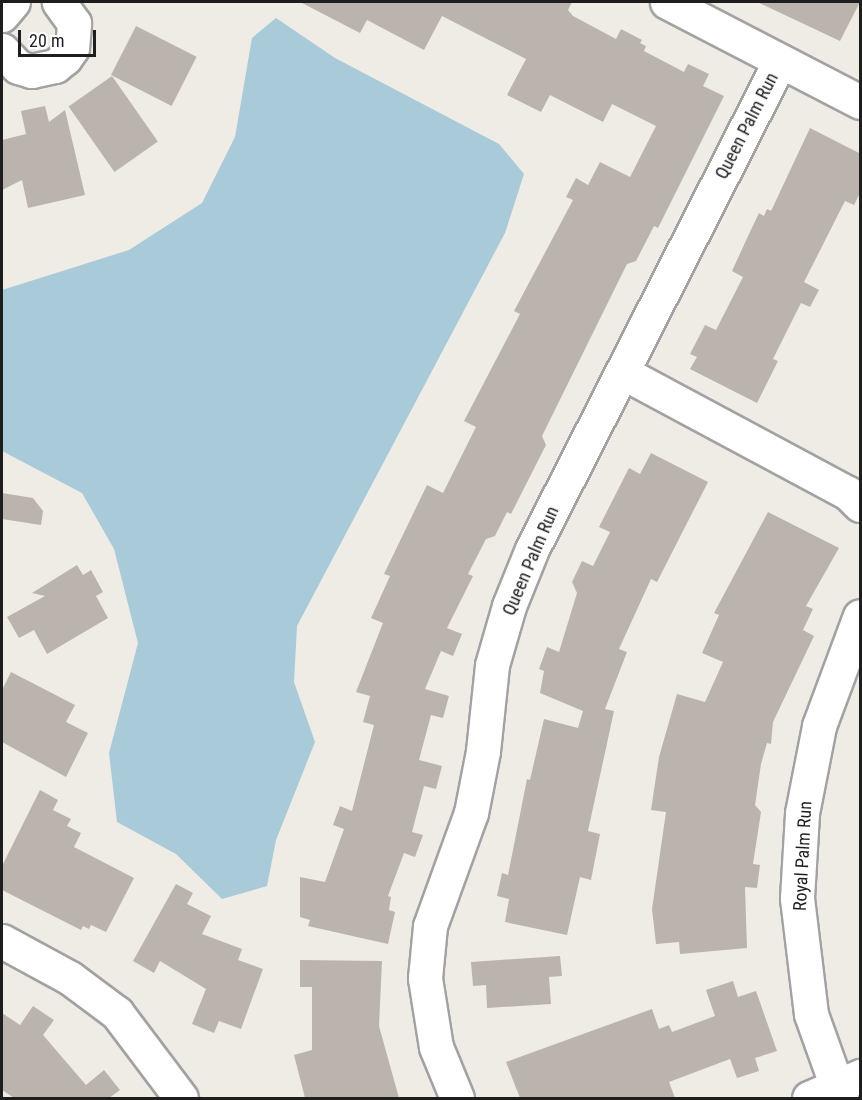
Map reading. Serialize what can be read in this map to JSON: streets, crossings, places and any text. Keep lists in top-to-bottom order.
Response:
{
  "streets": {
    "street": ["Queen Palm Run", "Royal Palm Run"]
  },
  "scale_bar": "20 m"
}
